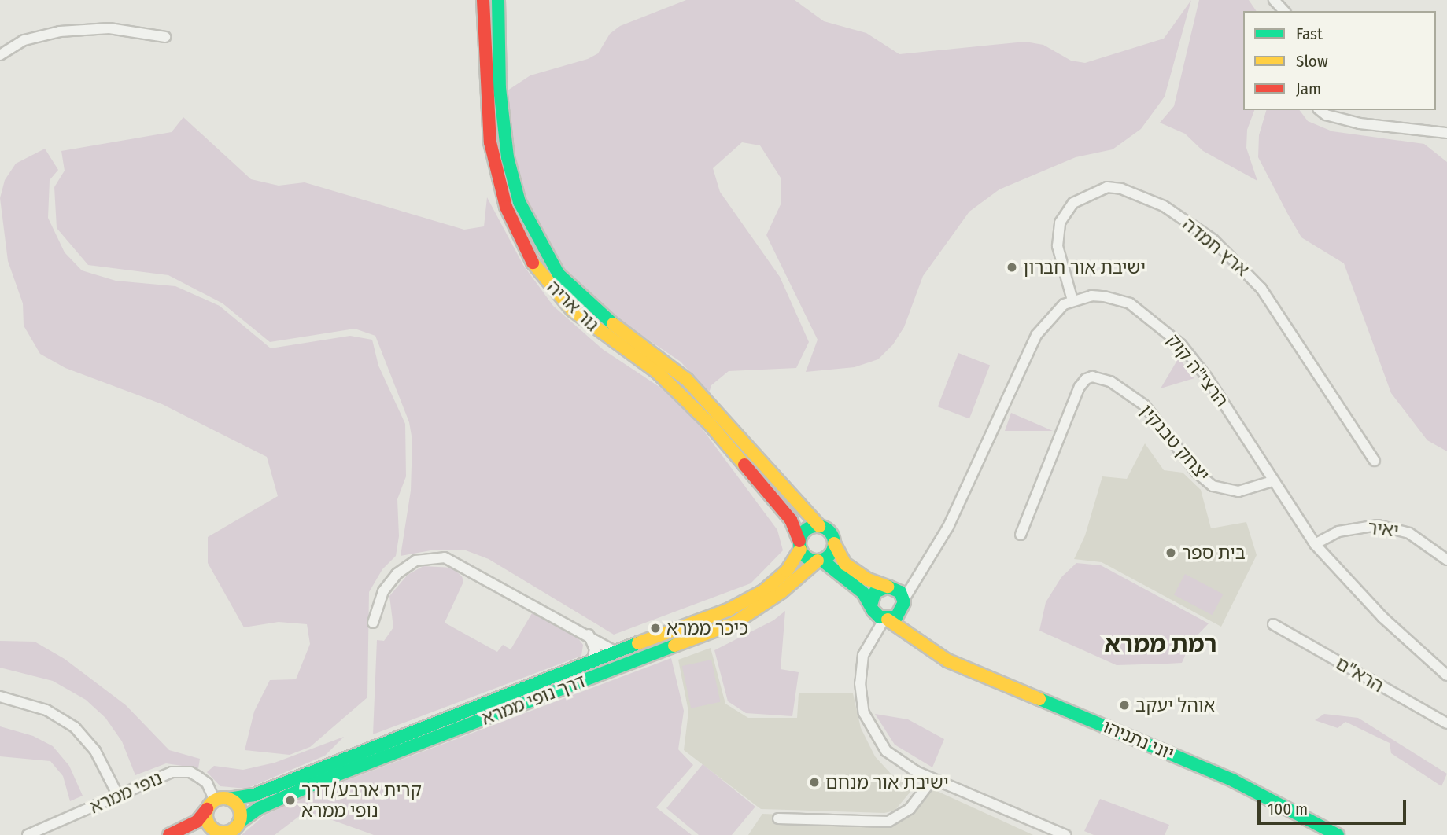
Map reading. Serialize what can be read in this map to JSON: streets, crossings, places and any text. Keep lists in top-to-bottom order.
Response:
{
  "streets": {
    "main road": ["גור אריה", "דרך נופי ממרא", "יוני נתניהו"],
    "street": [
      "ארץ חמדה",
      "הרצי\"ה קוק",
      "יצחק טבנקין",
      "יאיר",
      "הרא\"ם",
      "נופי ממרא"
    ]
  },
  "crossings": [
    ["ארץ חמדה", "הרצי\"ה קוק"],
    ["גור אריה", "דרך נופי ממרא"],
    ["הרצי\"ה קוק", "יצחק טבנקין"],
    ["הרצי\"ה קוק", "יאיר"],
    ["דרך נופי ממרא", "נופי ממרא"]
  ],
  "districts": ["רמת ממרא"],
  "places": [
    "ישיבת אור חברון",
    "בית ספר",
    "כיכר ממרא",
    "אוהל יעקב",
    "ישיבת אור מנחם",
    "קרית ארבע/דרך נופי ממרא"
  ],
  "legend": ["Fast", "Slow", "Jam"],
  "scale_bar": "100 m"
}
